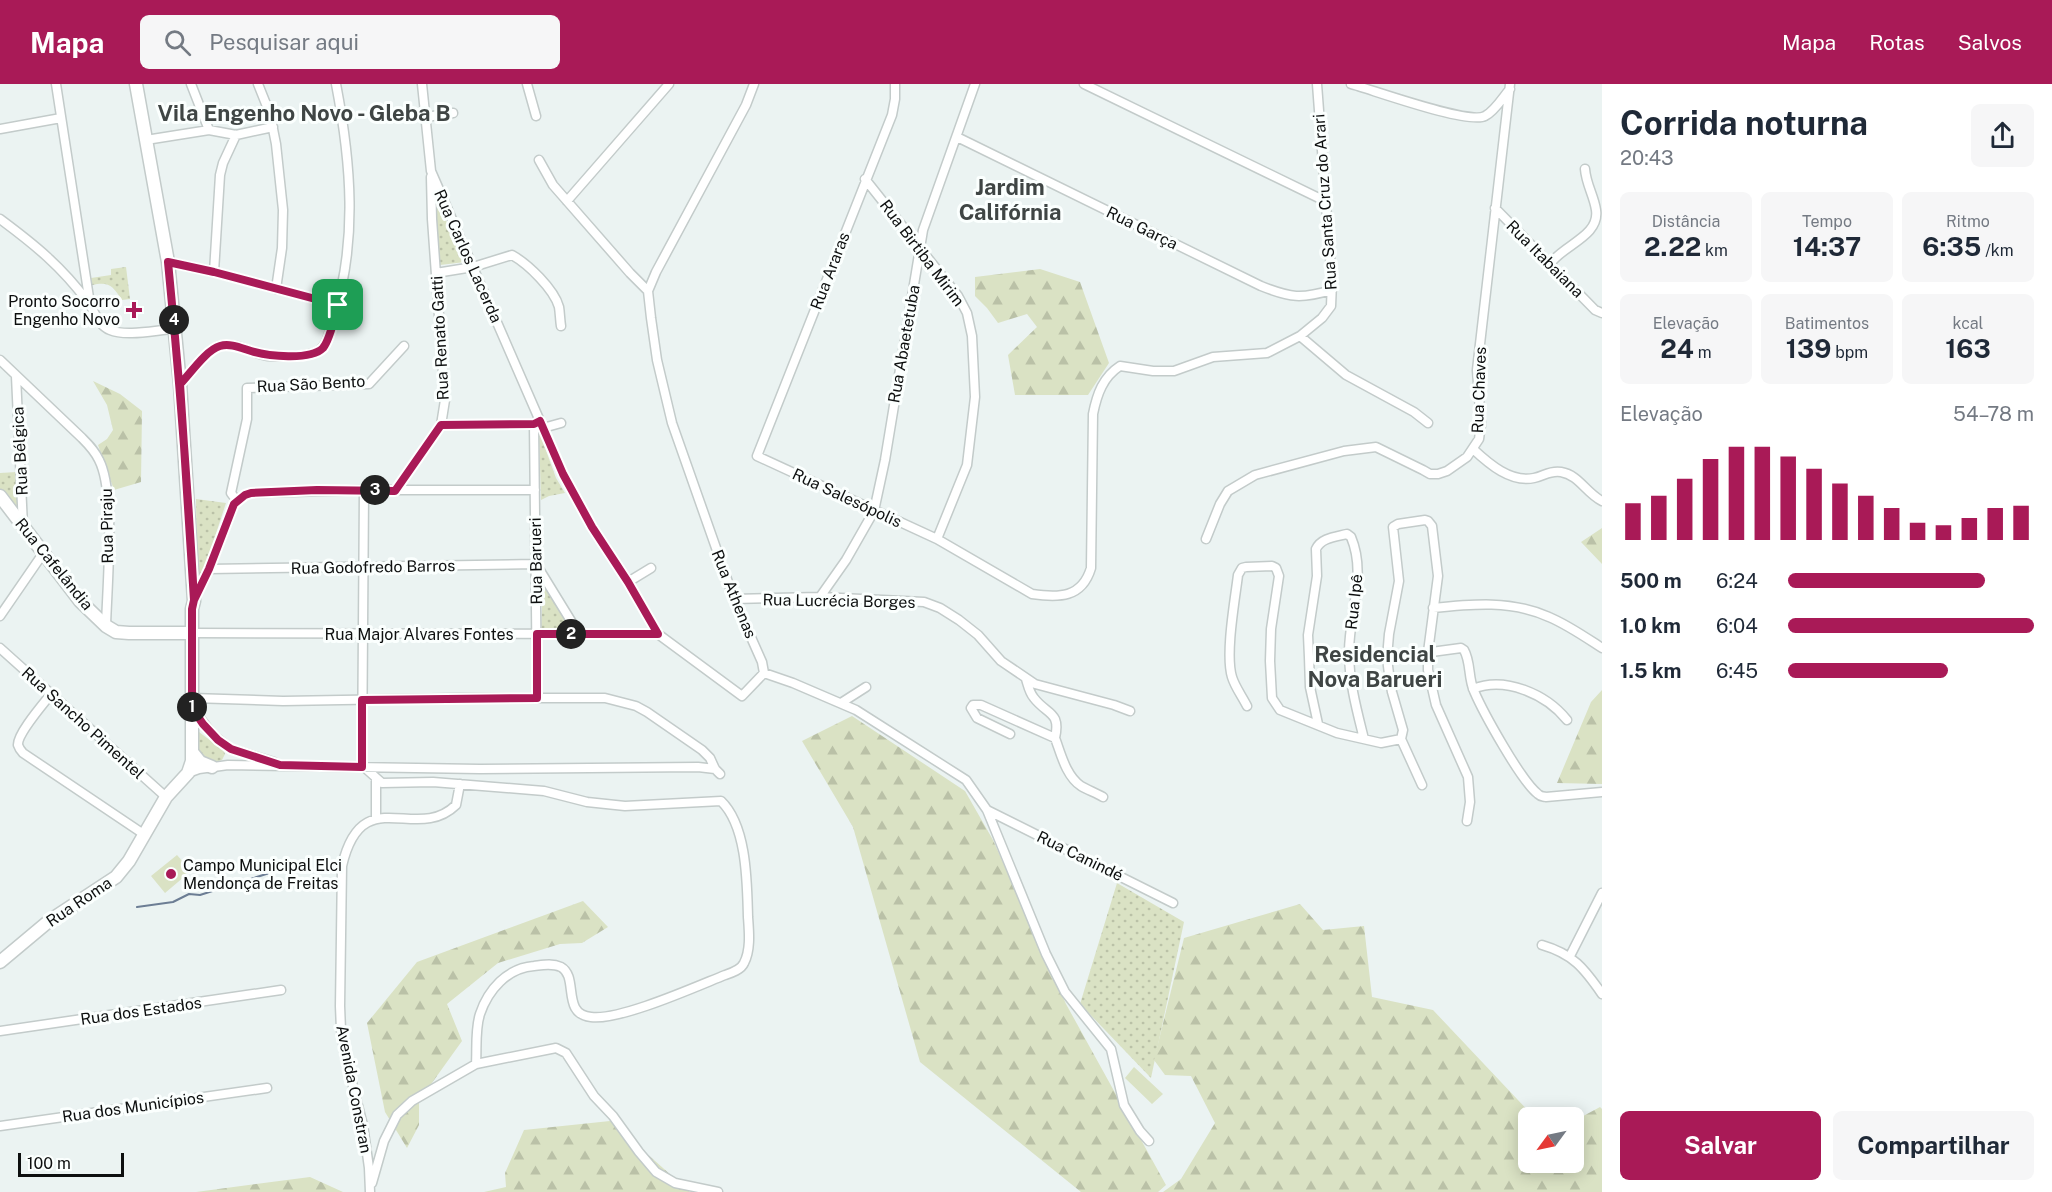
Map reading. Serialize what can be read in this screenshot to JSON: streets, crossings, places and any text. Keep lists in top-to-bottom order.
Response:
{
  "streets": {
    "street": [
      "Rua Santa Cruz do Arari",
      "Rua Garça",
      "Rua Birtiba Mirim",
      "Rua Carlos Lacerda",
      "Rua Itabaiana",
      "Rua Araras",
      "Rua Renato Gatti",
      "Rua Abaetetuba",
      "Rua São Bento",
      "Rua Chaves",
      "Rua Bélgica",
      "Rua Salesópolis",
      "Rua Piraju",
      "Rua Barueri",
      "Rua Cafelândia",
      "Rua Godofredo Barros",
      "Rua Athenas",
      "Rua Lucrécia Borges",
      "Rua Ipê",
      "Rua Major Alvares Fontes",
      "Rua Sancho Pimentel",
      "Rua Canindé",
      "Rua Roma",
      "Rua dos Estados",
      "Avenida Constran",
      "Rua dos Municípios"
    ]
  },
  "crossings": [
    ["Rua Santa Cruz do Arari", "Rua Garça"],
    ["Rua Santa Cruz do Arari", "Rua Birtiba Mirim"],
    ["Rua Santa Cruz do Arari", "Rua Salesópolis"],
    ["Rua Garça", "Rua Abaetetuba"],
    ["Rua Birtiba Mirim", "Rua Araras"],
    ["Rua Birtiba Mirim", "Rua Abaetetuba"],
    ["Rua Birtiba Mirim", "Rua Salesópolis"],
    ["Rua Carlos Lacerda", "Rua Renato Gatti"],
    ["Rua Carlos Lacerda", "Rua Barueri"],
    ["Rua Carlos Lacerda", "Rua Major Alvares Fontes"],
    ["Rua Itabaiana", "Rua Chaves"],
    ["Rua Araras", "Rua Salesópolis"],
    ["Rua Abaetetuba", "Rua Salesópolis"],
    ["Rua Abaetetuba", "Rua Lucrécia Borges"],
    ["Rua Bélgica", "Rua Piraju"],
    ["Rua Bélgica", "Rua Cafelândia"],
    ["Rua Piraju", "Rua Cafelândia"],
    ["Rua Barueri", "Rua Godofredo Barros"],
    ["Rua Barueri", "Rua Major Alvares Fontes"],
    ["Rua Cafelândia", "Rua Major Alvares Fontes"],
    ["Rua Athenas", "Rua Lucrécia Borges"],
    ["Rua Sancho Pimentel", "Rua Roma"]
  ],
  "districts": ["Vila Engenho Novo - Gleba B", "Jardim Califórnia", "Residencial Nova Barueri"],
  "places": {
    "health": ["Pronto Socorro Engenho Novo"],
    "other": ["Campo Municipal Elci Mendonça de Freitas"]
  },
  "scale_bar": "100 m",
  "north": "bottom left",
  "page": {
    "header": "Mapa",
    "search": "Pesquisar aqui",
    "nav": ["Mapa", "Rotas", "Salvos"],
    "heading": ["Corrida noturna", "20:43"],
    "stats": [
      ["Distância", "2.22 km"],
      ["Tempo", "14:37"],
      ["Ritmo", "6:35 /km"],
      ["Elevação", "24 m"],
      ["Batimentos", "139 bpm"],
      ["kcal", "163"]
    ],
    "pins": [
      "4",
      "3",
      "2",
      "1"
    ],
    "chart": ["Elevação", "54–78 m"],
    "list": [
      {
        "name": "500 m",
        "note": "6:24"
      },
      {
        "name": "1.0 km",
        "note": "6:04"
      },
      {
        "name": "1.5 km",
        "note": "6:45"
      }
    ],
    "buttons": ["Salvar", "Compartilhar"],
    "scale": "100 m"
  }
}
